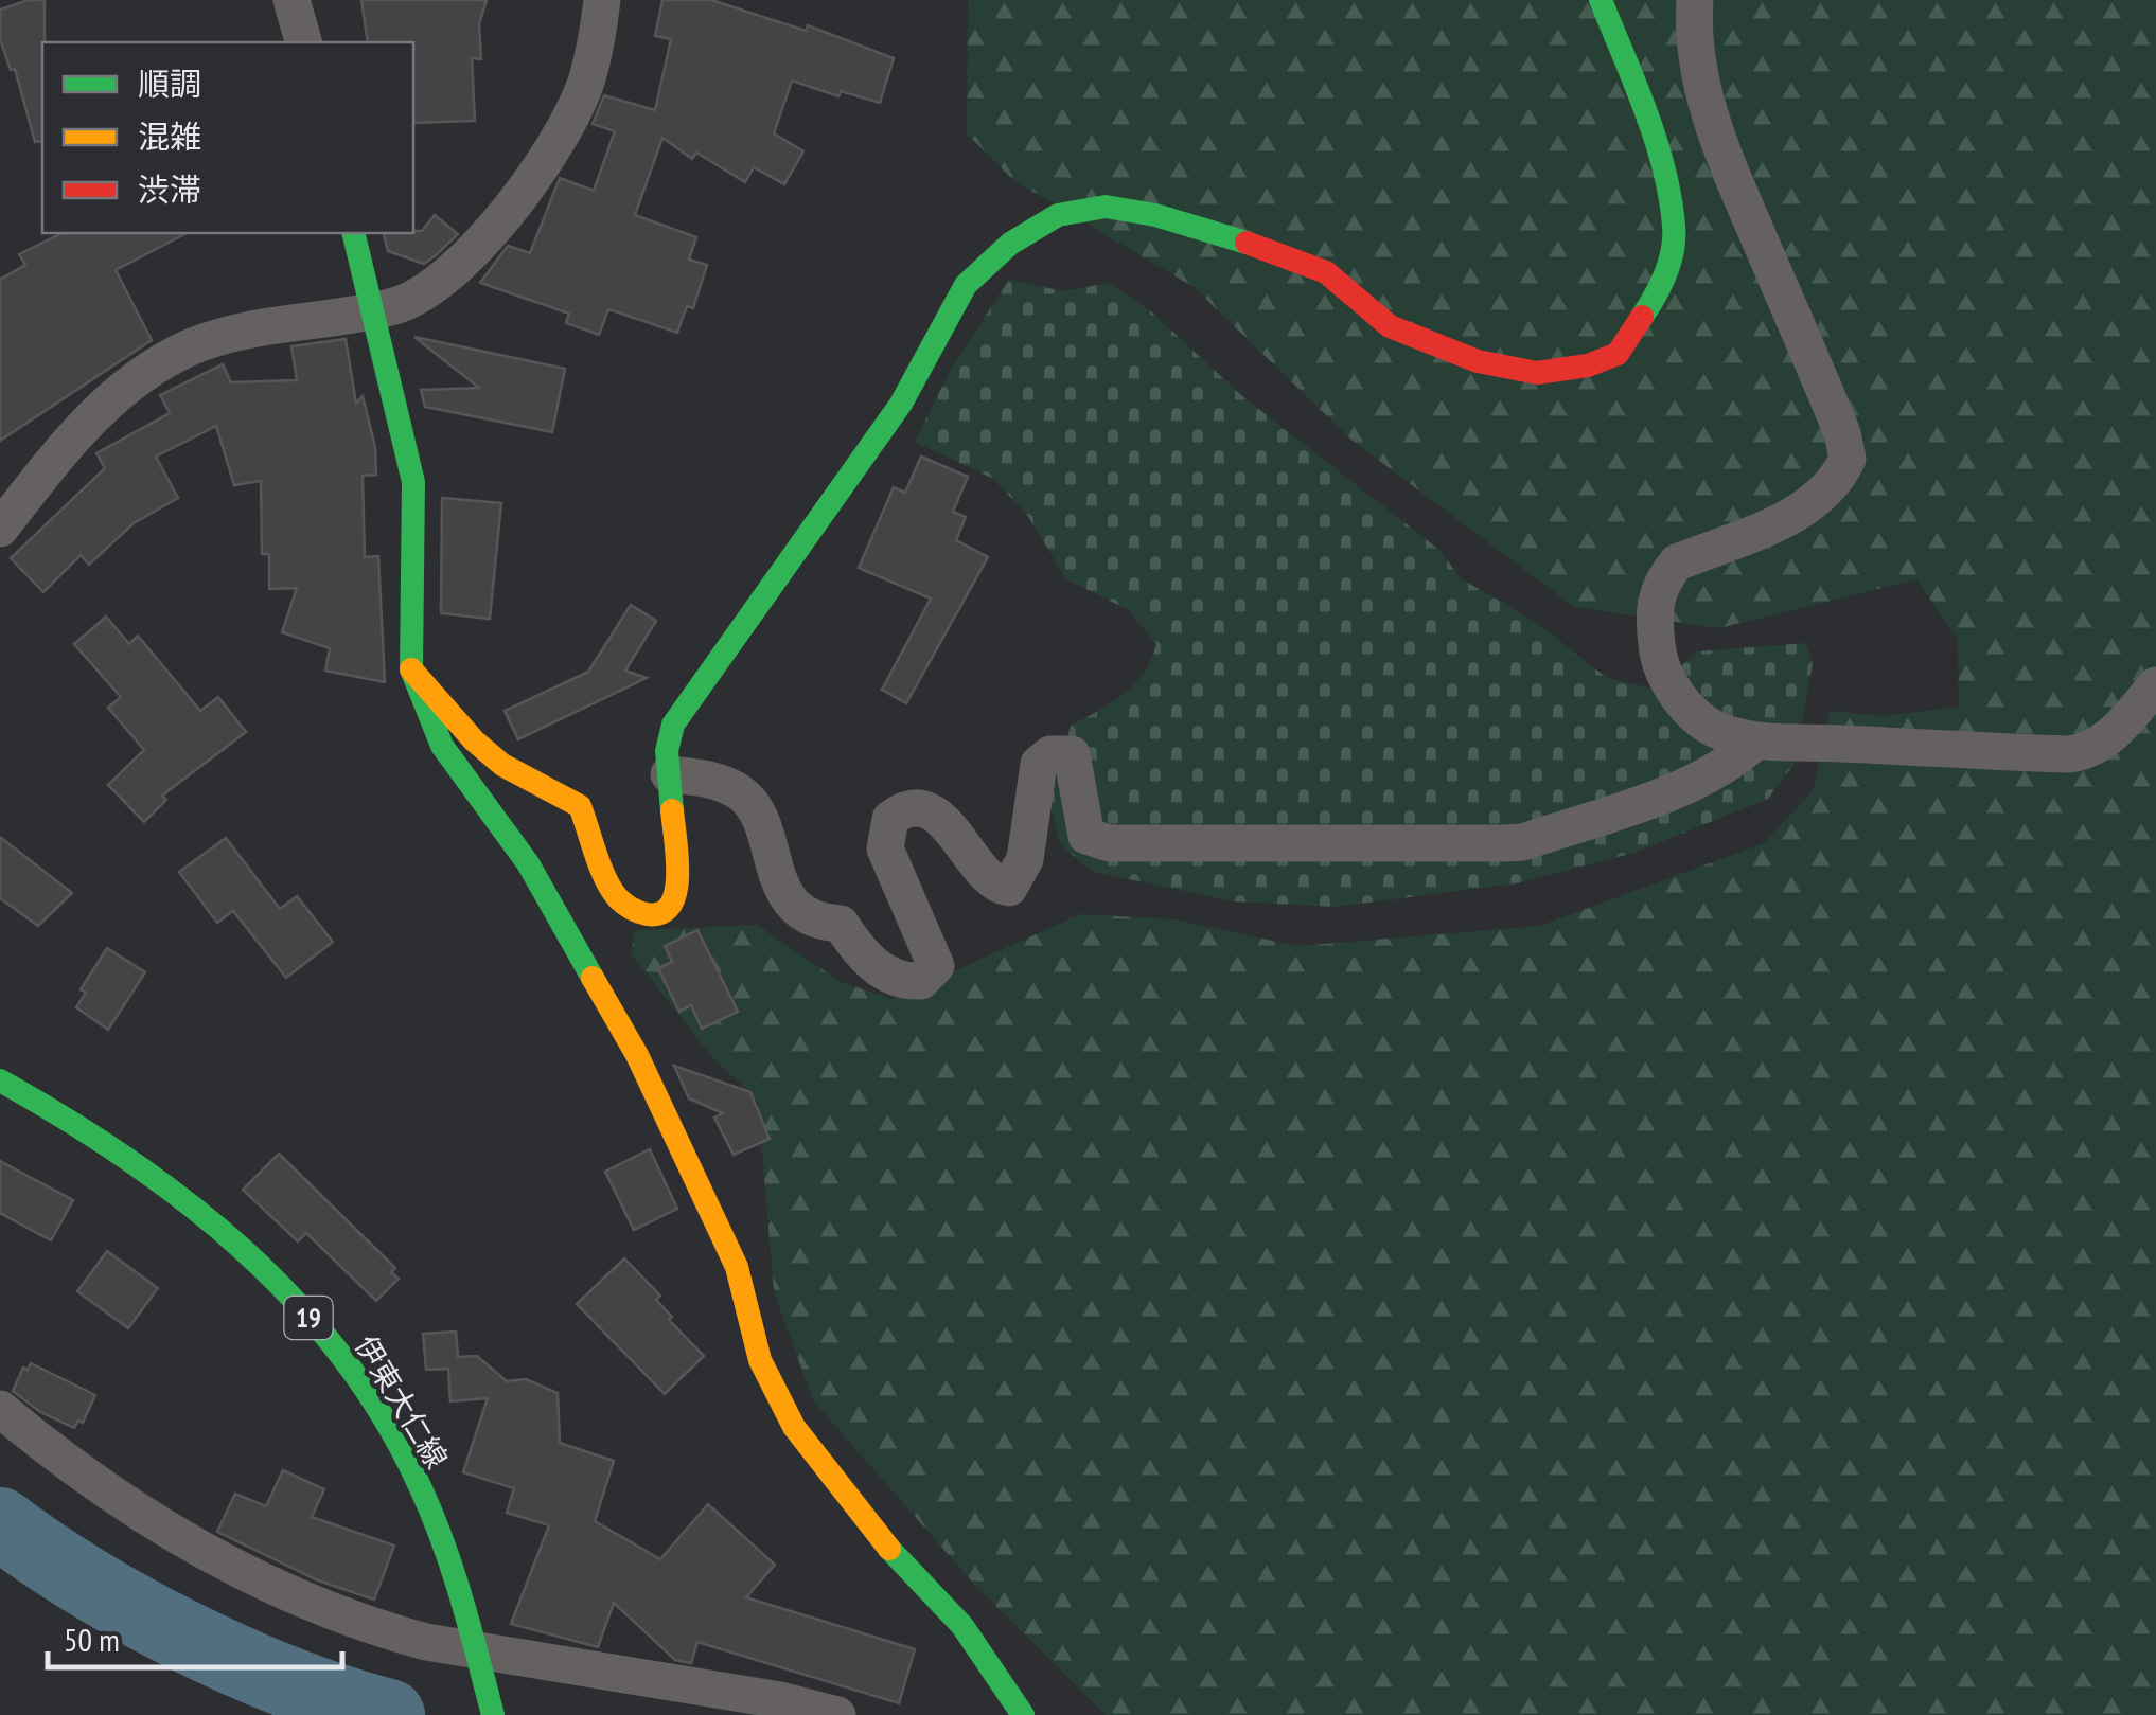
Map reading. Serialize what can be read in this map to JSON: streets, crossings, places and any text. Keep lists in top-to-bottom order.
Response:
{
  "streets": {
    "street": ["19", "伊東大仁線"]
  },
  "legend": ["順調", "混雑", "渋滞"],
  "scale_bar": "50 m"
}
